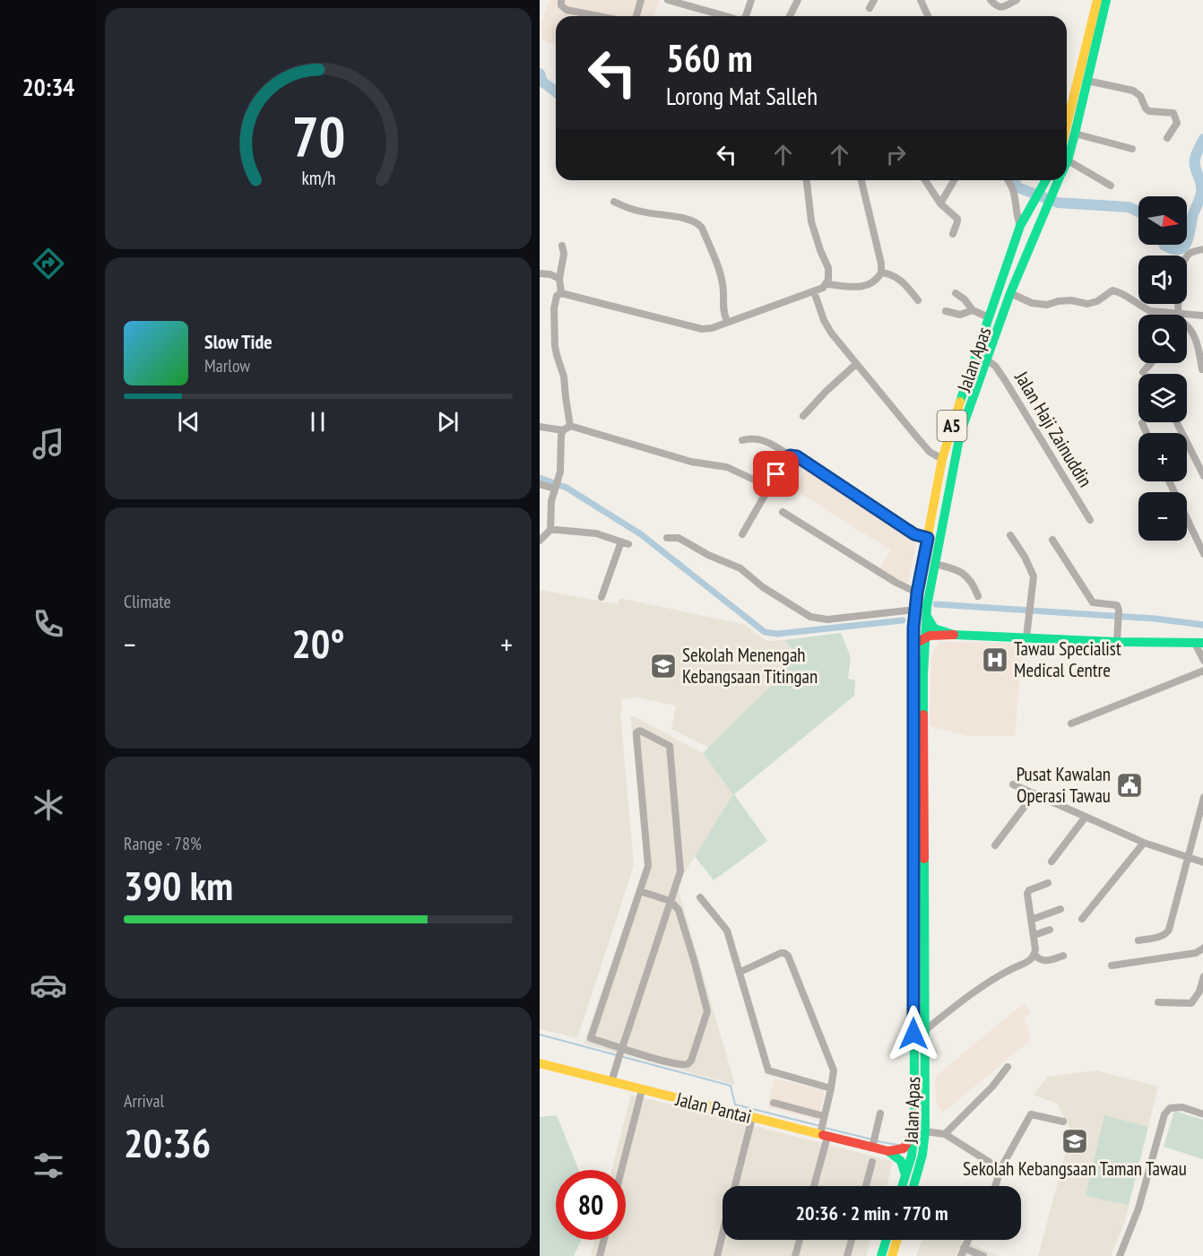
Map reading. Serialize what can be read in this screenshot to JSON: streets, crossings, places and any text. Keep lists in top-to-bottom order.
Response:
{
  "streets": {
    "main road": ["Jalan Apas", "A5", "Jalan Pantai"],
    "street": ["Jalan Haji Zainuddin"]
  },
  "crossings": [
    ["Jalan Apas", "Jalan Haji Zainuddin"]
  ],
  "places": {
    "hospital": ["Tawau Specialist Medical Centre"],
    "school or university": ["Sekolah Menengah Kebangsaan Titingan", "Sekolah Kebangsaan Taman Tawau"],
    "public building": ["Pusat Kawalan Operasi Tawau"]
  },
  "north": "right",
  "page": {
    "tabs": "20:34",
    "turn": ["560 m", "Lorong Mat Salleh"],
    "map_buttons": ["+", "−"],
    "song": ["Slow Tide", "Marlow"],
    "tile": [
      "Climate",
      ["Range · 78%", "390 km"],
      ["Arrival", "20:36"]
    ],
    "heat": ["−", "20°", "+"],
    "limit": "80",
    "trip": "20:36 · 2 min · 770 m",
    "gauge": ["70", "km/h"]
  }
}
